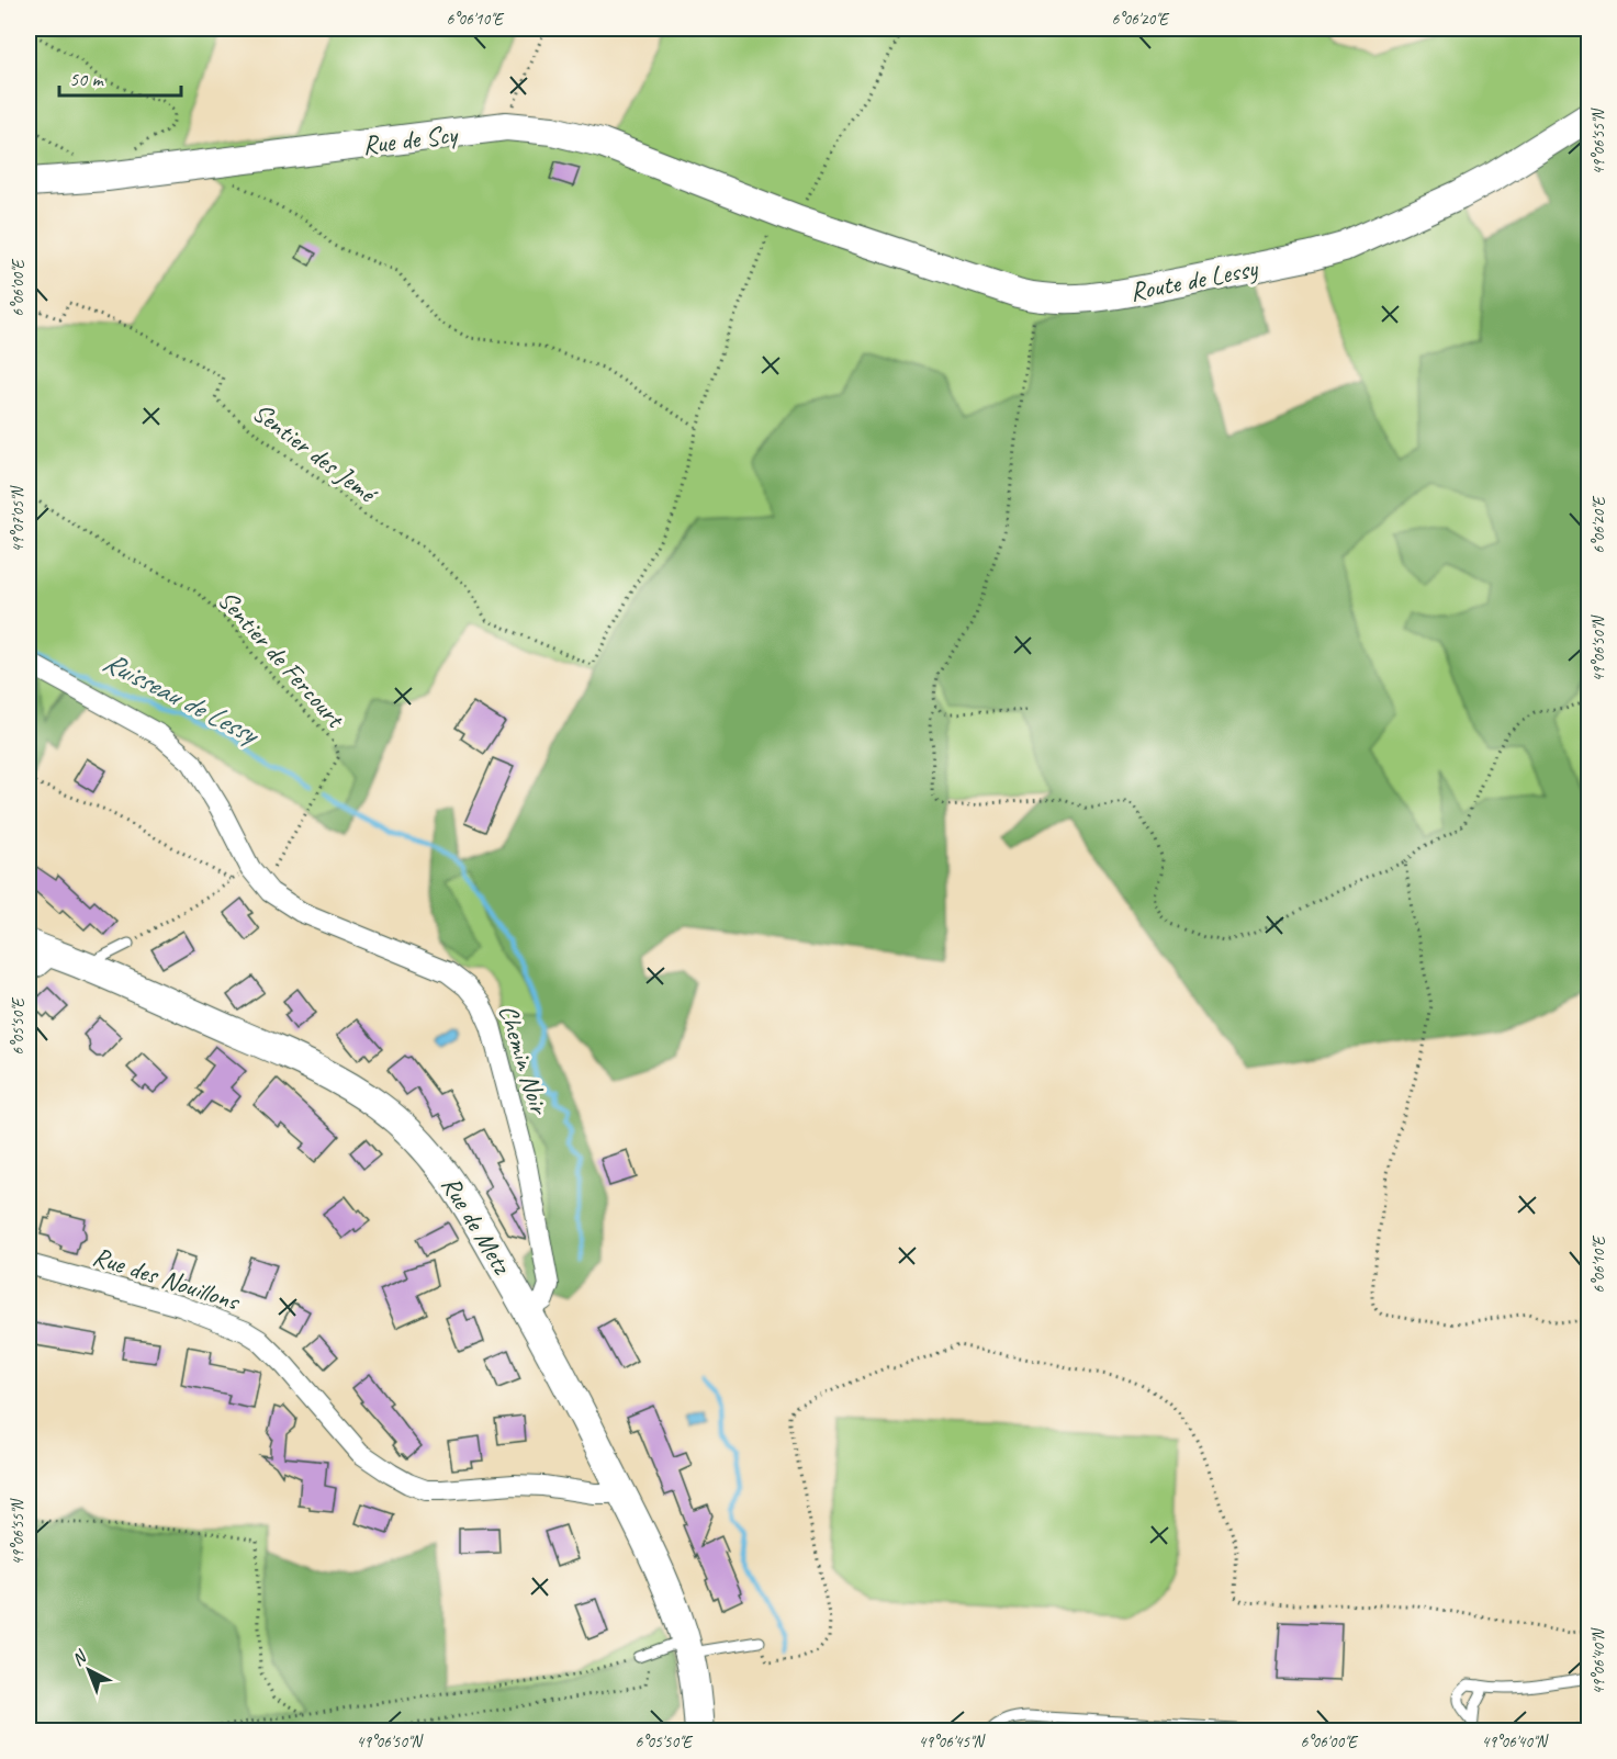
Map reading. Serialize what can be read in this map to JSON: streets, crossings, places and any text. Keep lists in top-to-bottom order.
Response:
{
  "streets": {
    "street": [
      "Rue de Scy",
      "Route de Lessy",
      "Chemin Noir",
      "Rue de Metz",
      "Rue des Nouillons"
    ],
    "path": ["Sentier des Jemé", "Sentier de Fercourt"]
  },
  "crossings": [
    ["Rue de Scy", "Route de Lessy"],
    ["Sentier de Fercourt", "Chemin Noir"],
    ["Chemin Noir", "Rue de Metz"],
    ["Rue de Metz", "Rue des Nouillons"]
  ],
  "water": ["Ruisseau de Lessy"],
  "scale_bar": "50 m",
  "north": "top left",
  "coordinates": [
    "6°06'10\"E",
    "6°06'20\"E",
    "49°06'55\"N",
    "6°06'00\"E",
    "49°07'05\"N",
    "49°06'50\"N",
    "6°05'50\"E",
    "49°06'40\"N",
    "49°06'45\"N"
  ]
}
